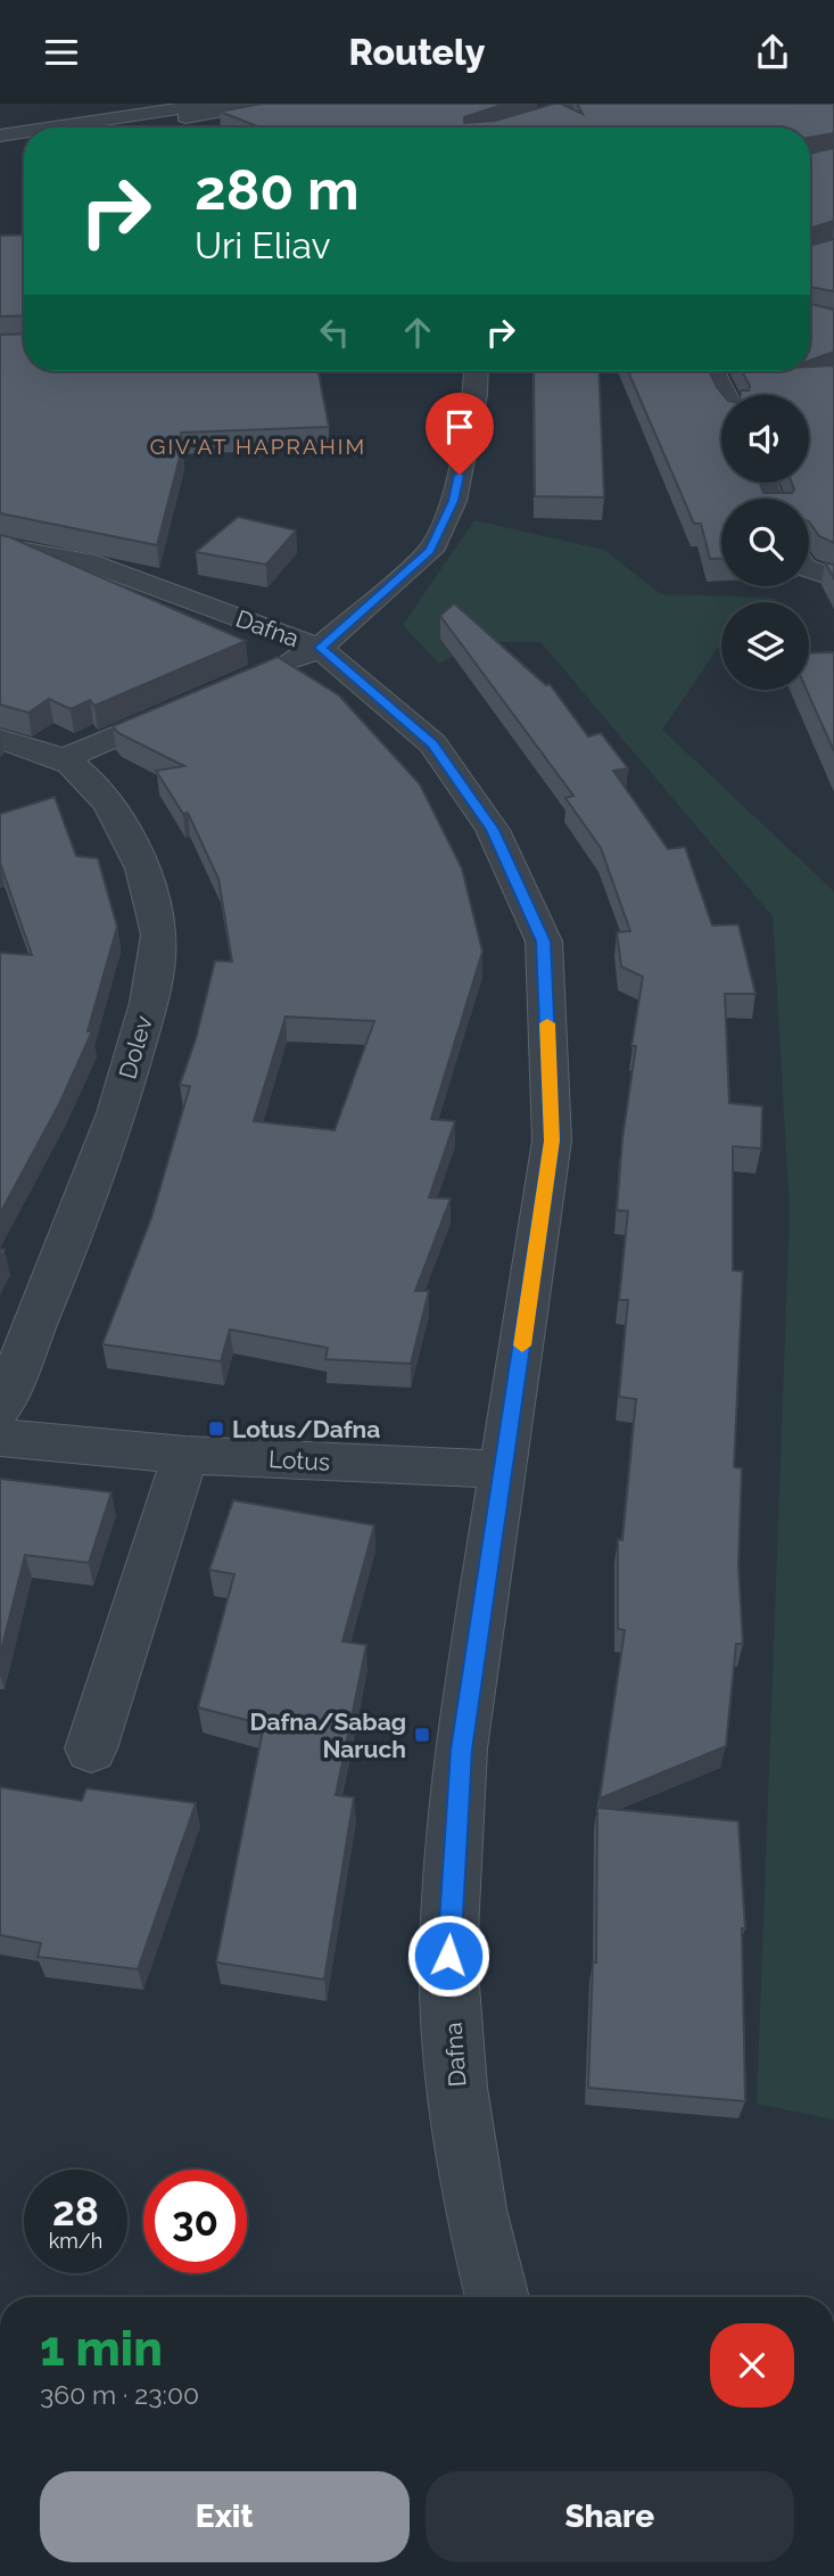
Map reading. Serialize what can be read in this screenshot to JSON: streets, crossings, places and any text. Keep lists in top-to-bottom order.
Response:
{
  "streets": {
    "street": ["Dafna", "Dolev", "Lotus"]
  },
  "crossings": [
    ["Dafna", "Lotus"]
  ],
  "districts": ["GIV'AT HAPRAHIM"],
  "places": {
    "transit": ["Lotus/Dafna", "Dafna/Sabag Naruch"]
  },
  "page": {
    "header": "Routely",
    "turn": ["280 m", "Uri Eliav"],
    "speed": "28 km/h",
    "limit": "30",
    "heading": ["1 min", "360 m · 23:00"],
    "buttons": ["Exit", "Share"]
  }
}
